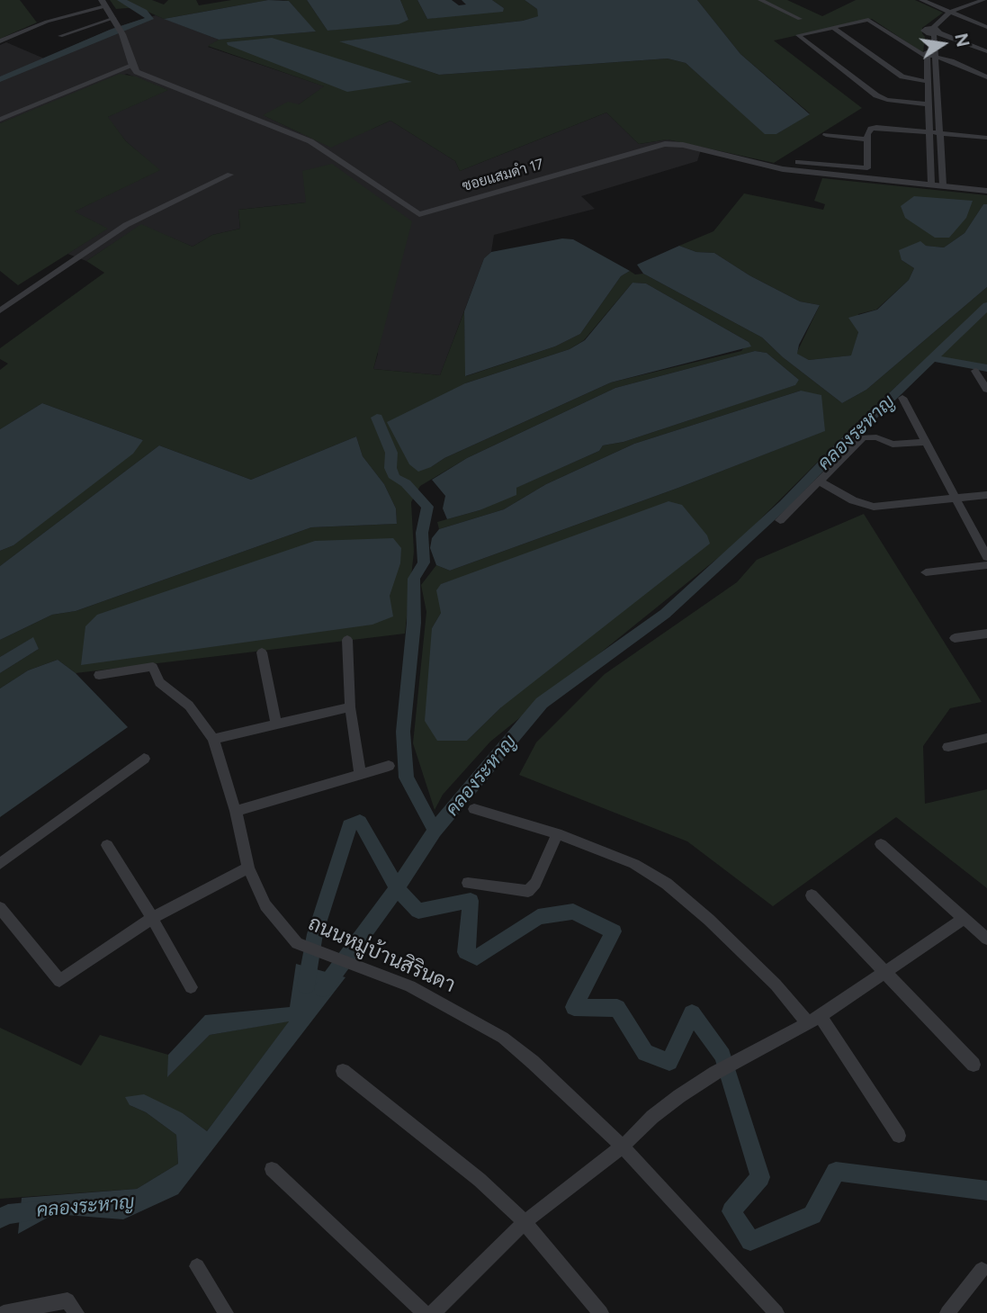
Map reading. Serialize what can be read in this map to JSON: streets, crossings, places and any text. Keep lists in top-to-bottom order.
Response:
{
  "streets": {
    "street": ["ซอยแสมดำ 17", "ถนนหมู่บ้านสิรินดา"]
  },
  "water": ["คลองระหาญ"],
  "north": "right"
}
